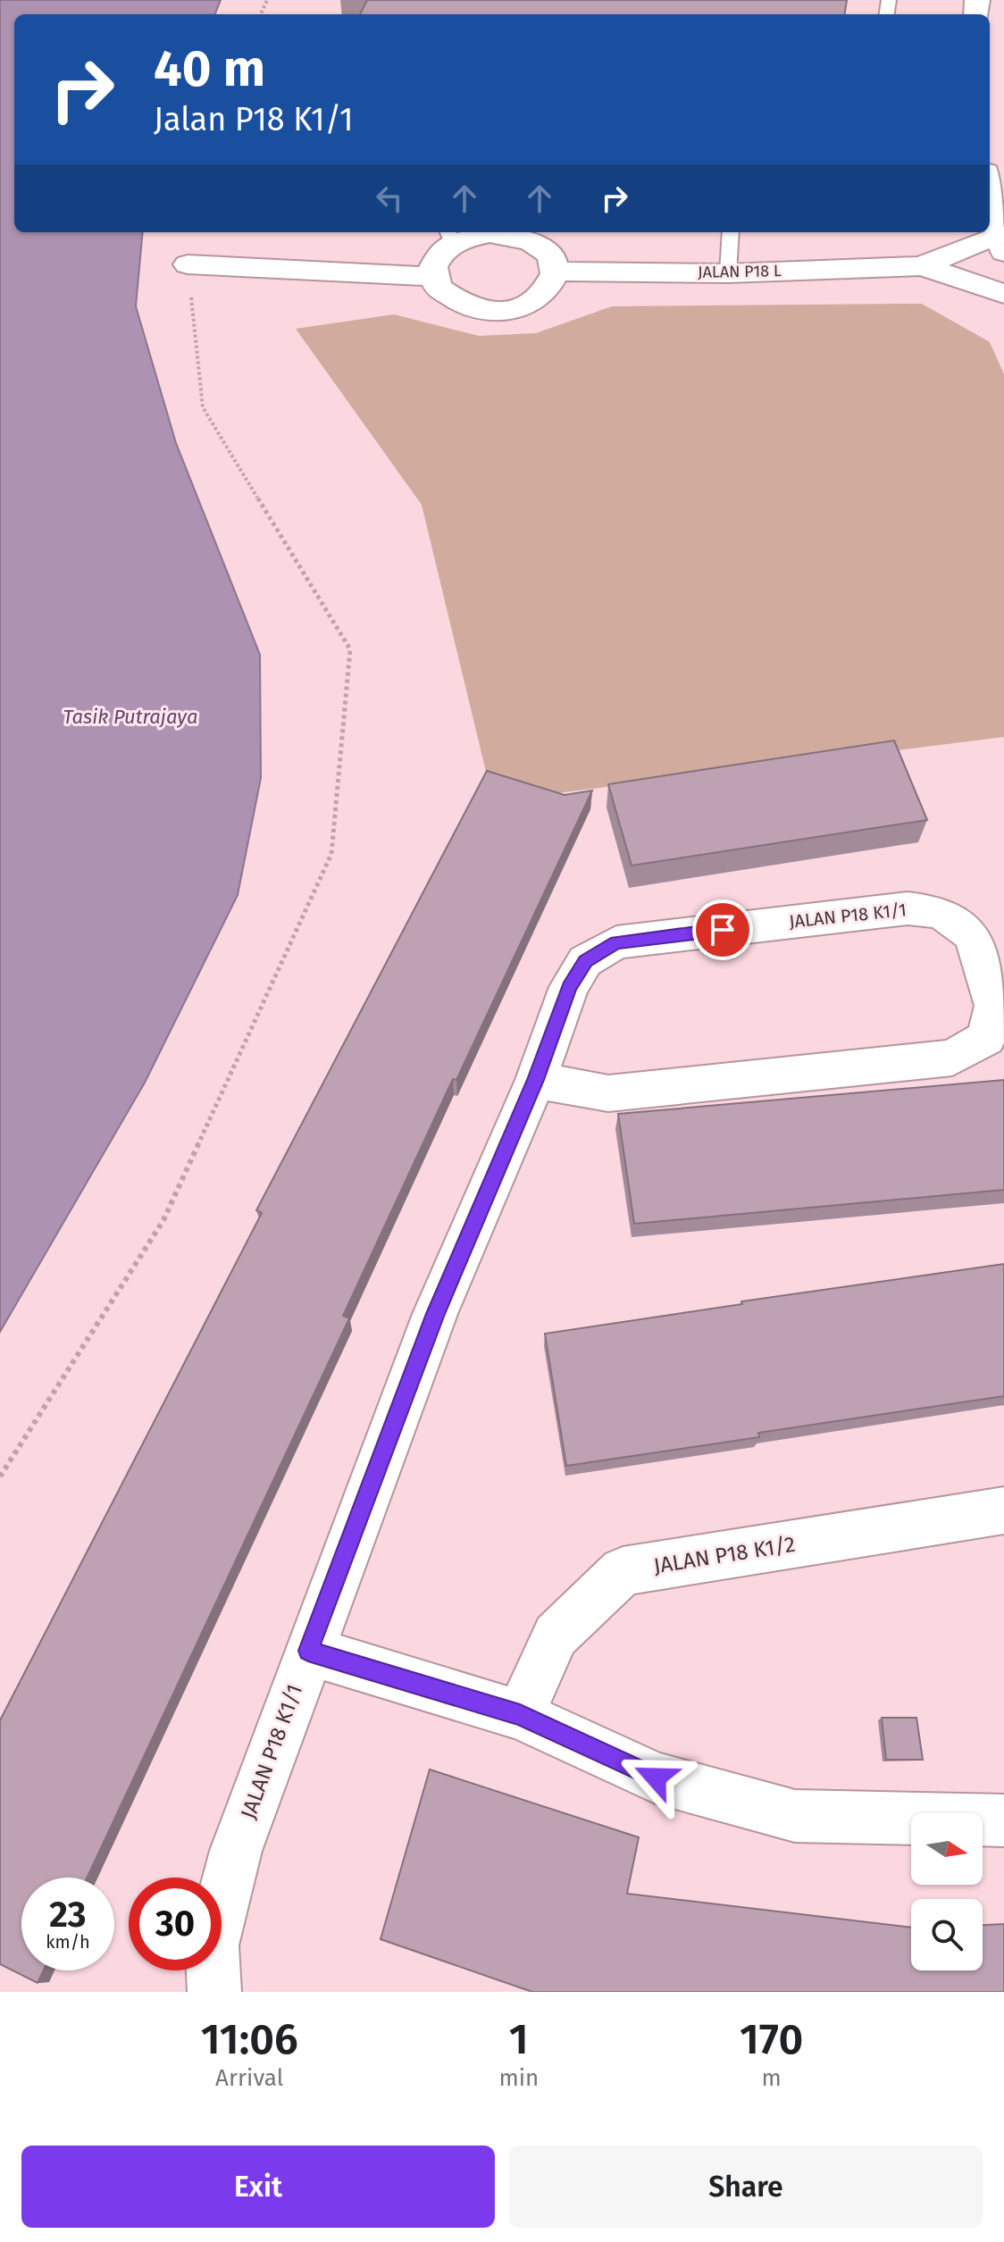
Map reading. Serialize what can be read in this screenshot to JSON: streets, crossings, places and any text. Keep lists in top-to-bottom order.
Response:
{
  "streets": {
    "street": ["JALAN P18 L", "JALAN P18 K1/1", "JALAN P18 K1/2"]
  },
  "water": ["Tasik Putrajaya"],
  "north": "right",
  "page": {
    "turn": ["40 m", "Jalan P18 K1/1"],
    "speed": "23 km/h",
    "limit": "30",
    "eta": [
      "11:06",
      "Arrival",
      "1",
      "min",
      "170",
      "m"
    ],
    "buttons": ["Exit", "Share"]
  }
}
